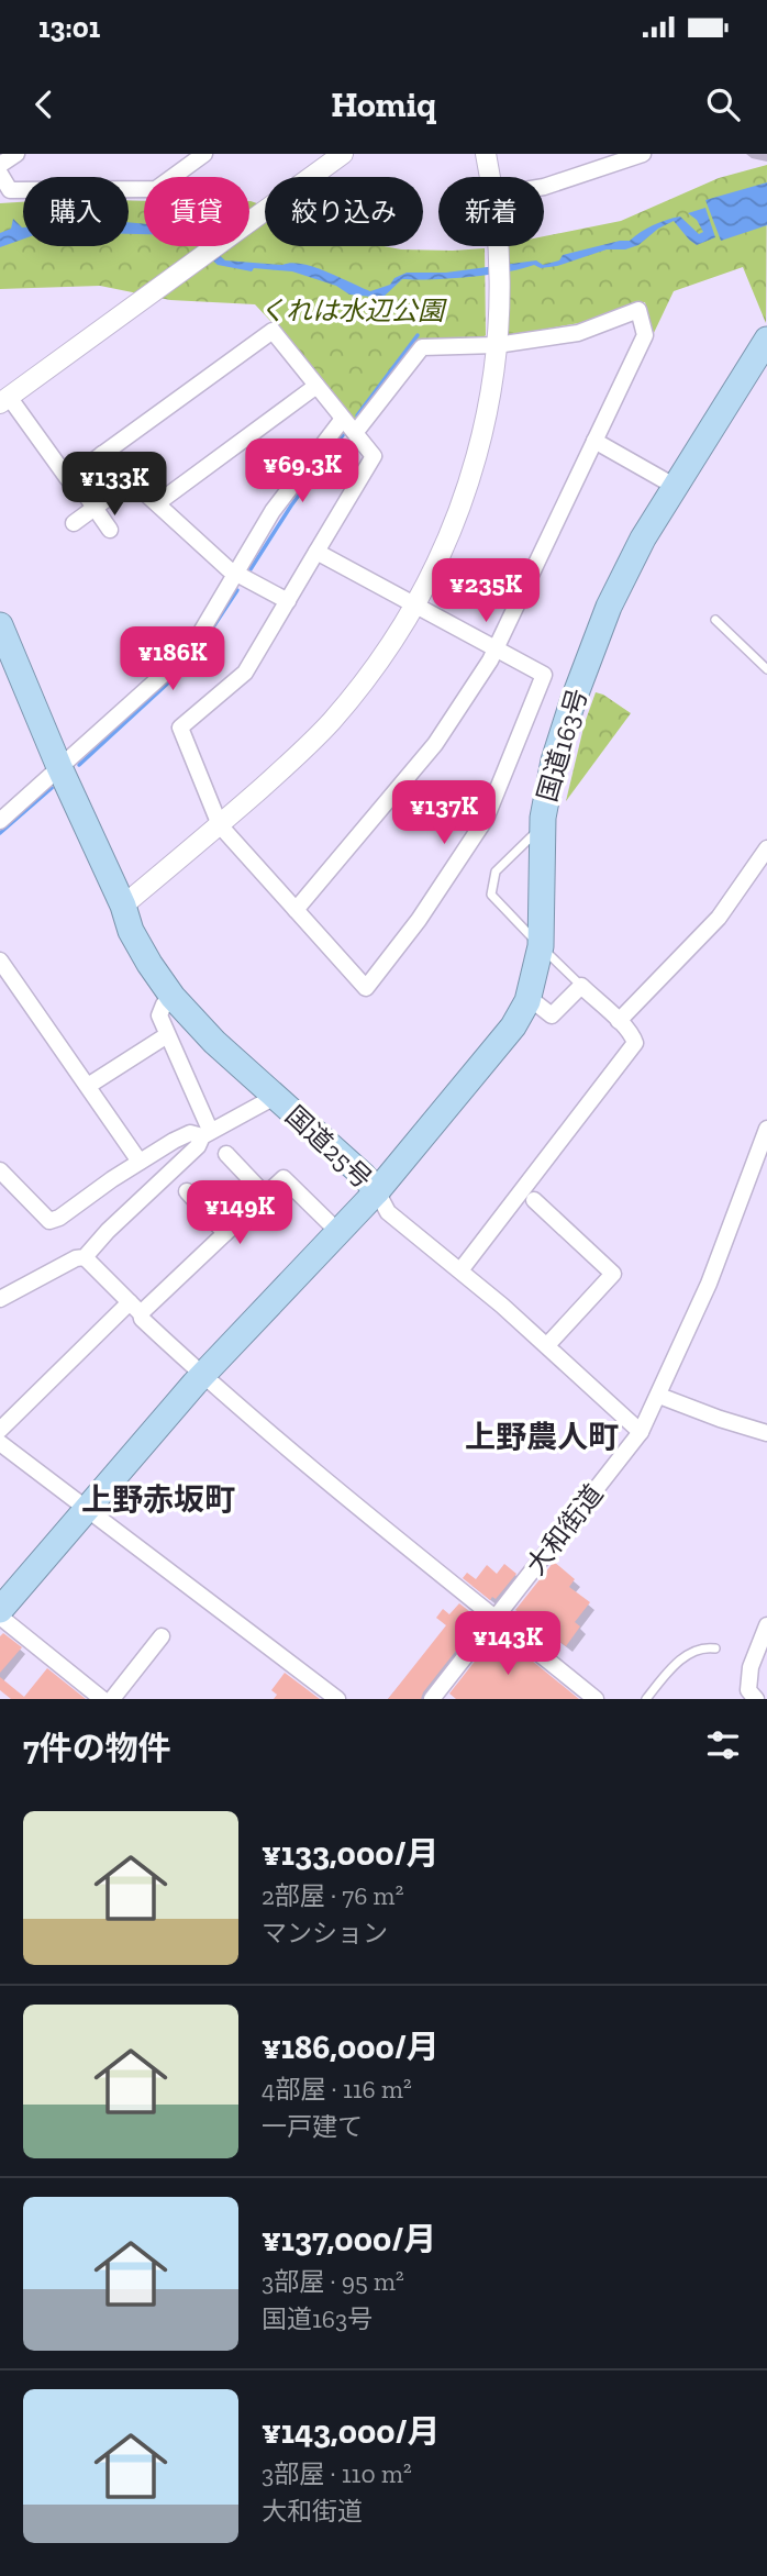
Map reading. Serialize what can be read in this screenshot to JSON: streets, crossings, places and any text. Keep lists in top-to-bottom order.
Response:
{
  "streets": {
    "highway": ["国道163号", "国道25号"],
    "street": ["大和街道"]
  },
  "crossings": [
    ["国道163号", "国道25号"]
  ],
  "districts": ["上野農人町", "上野赤坂町"],
  "parks": ["くれは水辺公園"],
  "page": {
    "status": "13:01",
    "header": "Homiq",
    "chip": [
      "購入",
      "賃貸",
      "絞り込み",
      "新着"
    ],
    "price": [
      "¥69.3K",
      "¥133K",
      "¥235K",
      "¥186K",
      "¥137K",
      "¥149K",
      "¥143K"
    ],
    "heading": "7件の物件",
    "list": [
      {
        "name": "¥133,000/月",
        "note": "2部屋 · 76 m² · マンション"
      },
      {
        "name": "¥186,000/月",
        "note": "4部屋 · 116 m² · 一戸建て"
      },
      {
        "name": "¥137,000/月",
        "note": "3部屋 · 95 m² · 国道163号"
      },
      {
        "name": "¥143,000/月",
        "note": "3部屋 · 110 m² · 大和街道"
      }
    ]
  }
}
